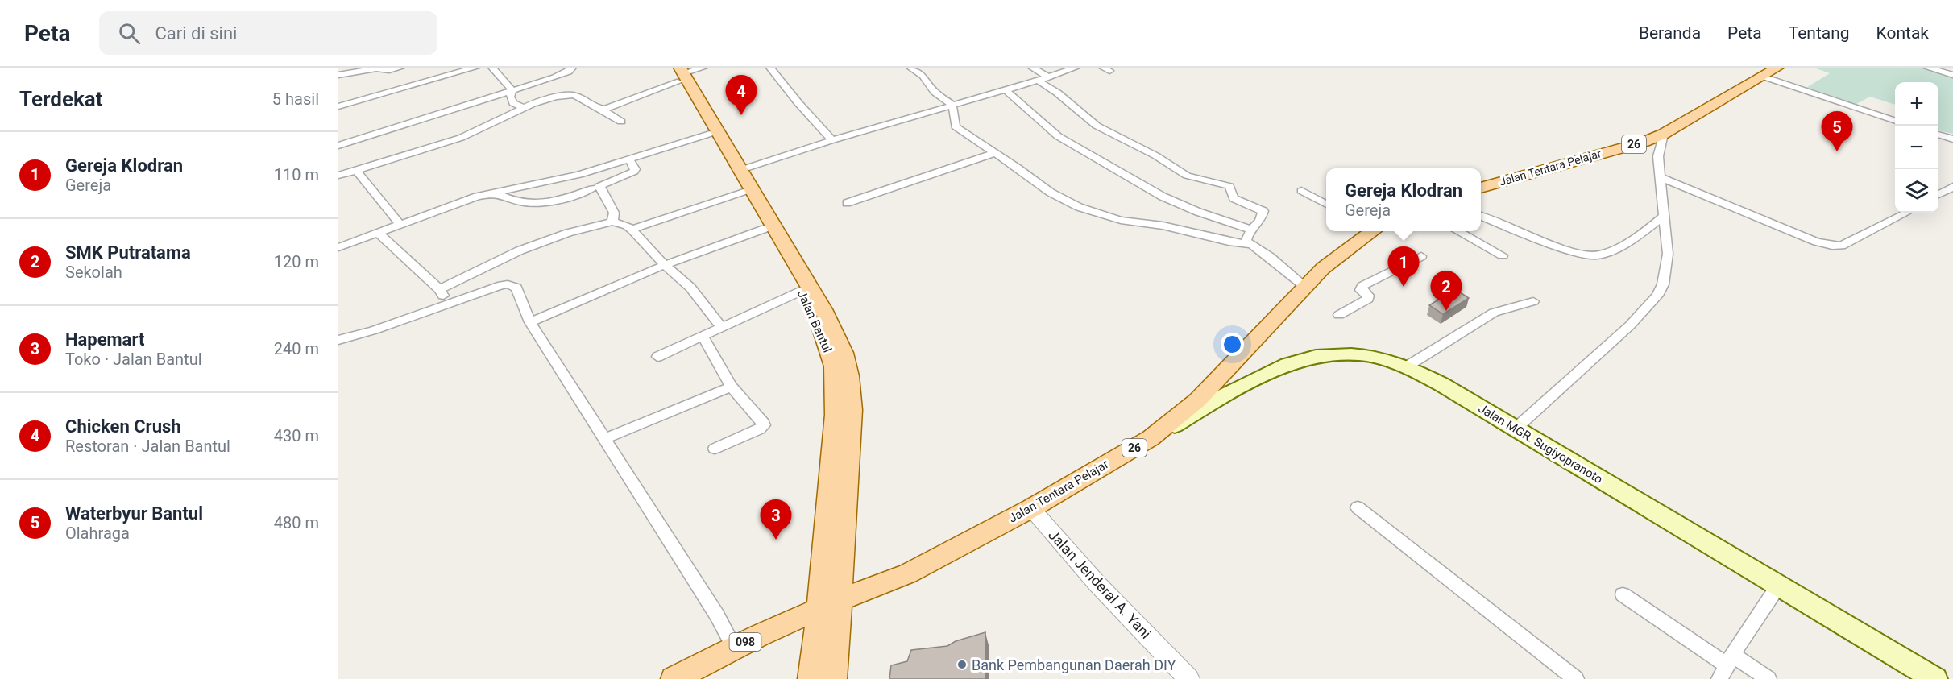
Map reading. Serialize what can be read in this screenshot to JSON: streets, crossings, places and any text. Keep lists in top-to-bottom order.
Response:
{
  "streets": {
    "main road": [
      "26",
      "Jalan Tentara Pelajar",
      "Jalan Bantul",
      "Jalan MGR. Sugiyopranoto",
      "098"
    ],
    "street": ["Jalan Jenderal A. Yani"]
  },
  "crossings": [
    ["Jalan Tentara Pelajar", "Jalan Bantul"],
    ["Jalan Tentara Pelajar", "Jalan MGR. Sugiyopranoto"],
    ["Jalan Tentara Pelajar", "Jalan Jenderal A. Yani"],
    ["Jalan Tentara Pelajar", "098"],
    ["Jalan Bantul", "098"]
  ],
  "places": ["Bank Pembangunan Daerah DIY"],
  "page": {
    "header": "Peta",
    "search": "Cari di sini",
    "nav": [
      "Beranda",
      "Peta",
      "Tentang",
      "Kontak"
    ],
    "heading": ["Terdekat", "5 hasil"],
    "pins": [
      "4",
      "5",
      "1",
      "2",
      "3"
    ],
    "map_buttons": ["+", "−"],
    "list": [
      {
        "mark": "1",
        "name": "Gereja Klodran",
        "note": "Gereja",
        "value": "110 m"
      },
      {
        "mark": "2",
        "name": "SMK Putratama",
        "note": "Sekolah",
        "value": "120 m"
      },
      {
        "mark": "3",
        "name": "Hapemart",
        "note": "Toko · Jalan Bantul",
        "value": "240 m"
      },
      {
        "mark": "4",
        "name": "Chicken Crush",
        "note": "Restoran · Jalan Bantul",
        "value": "430 m"
      },
      {
        "mark": "5",
        "name": "Waterbyur Bantul",
        "note": "Olahraga",
        "value": "480 m"
      }
    ],
    "popup": ["Gereja Klodran", "Gereja"]
  }
}
